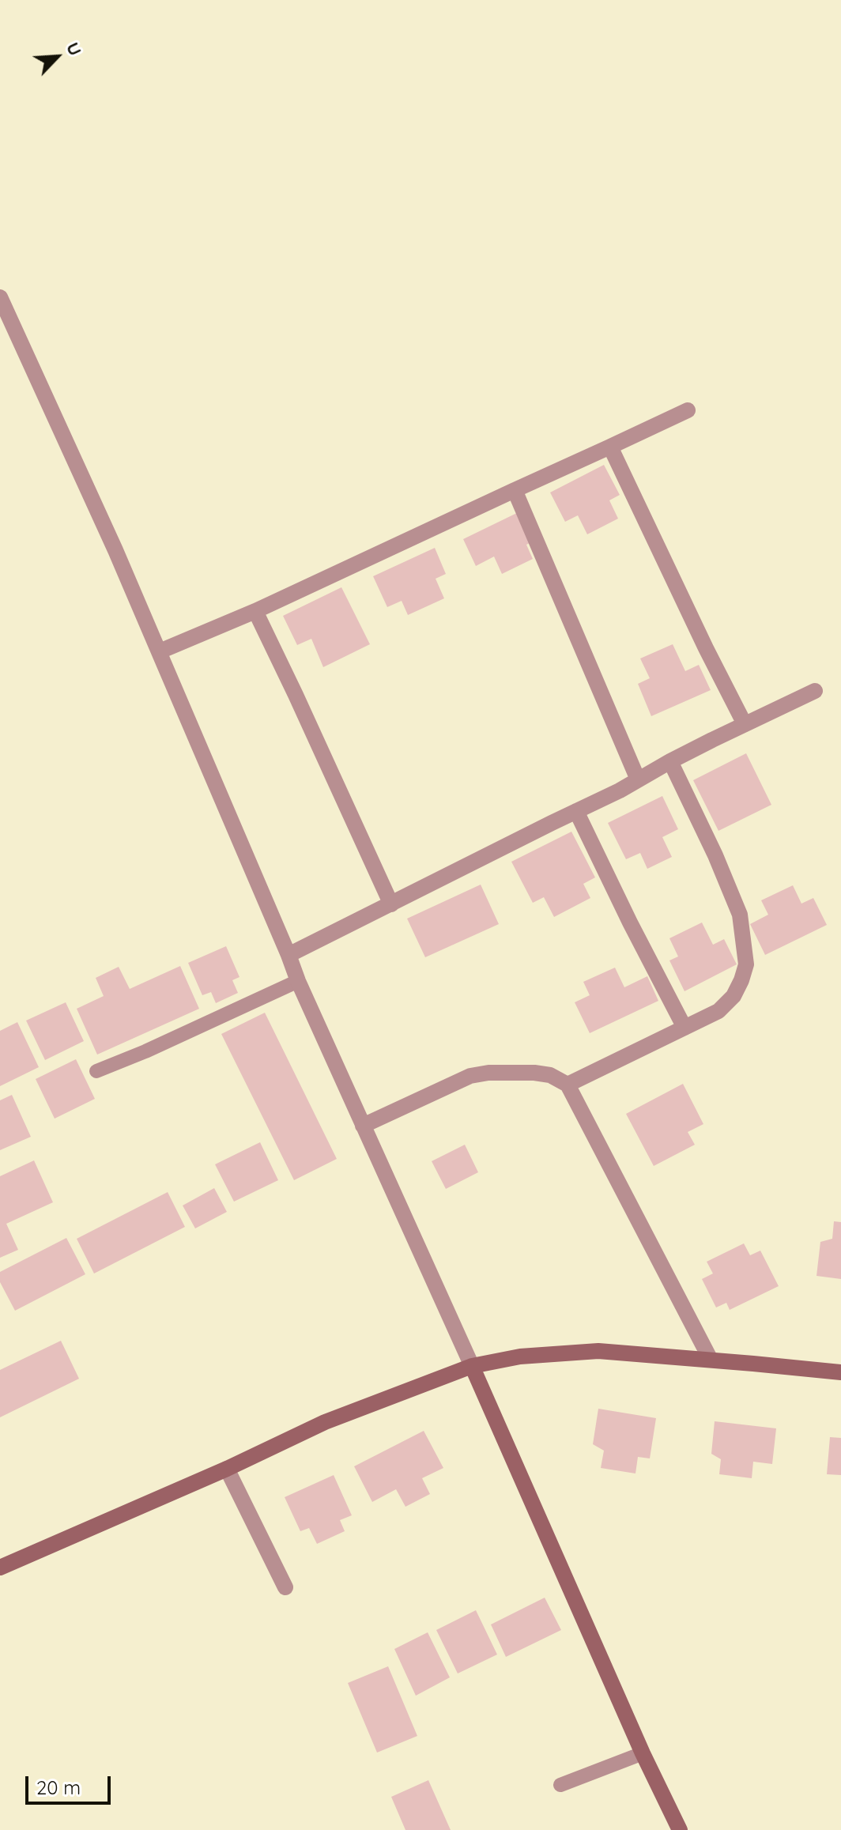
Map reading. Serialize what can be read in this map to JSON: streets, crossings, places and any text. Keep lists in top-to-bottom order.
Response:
{
  "scale_bar": "20 m",
  "north": "top right"
}
